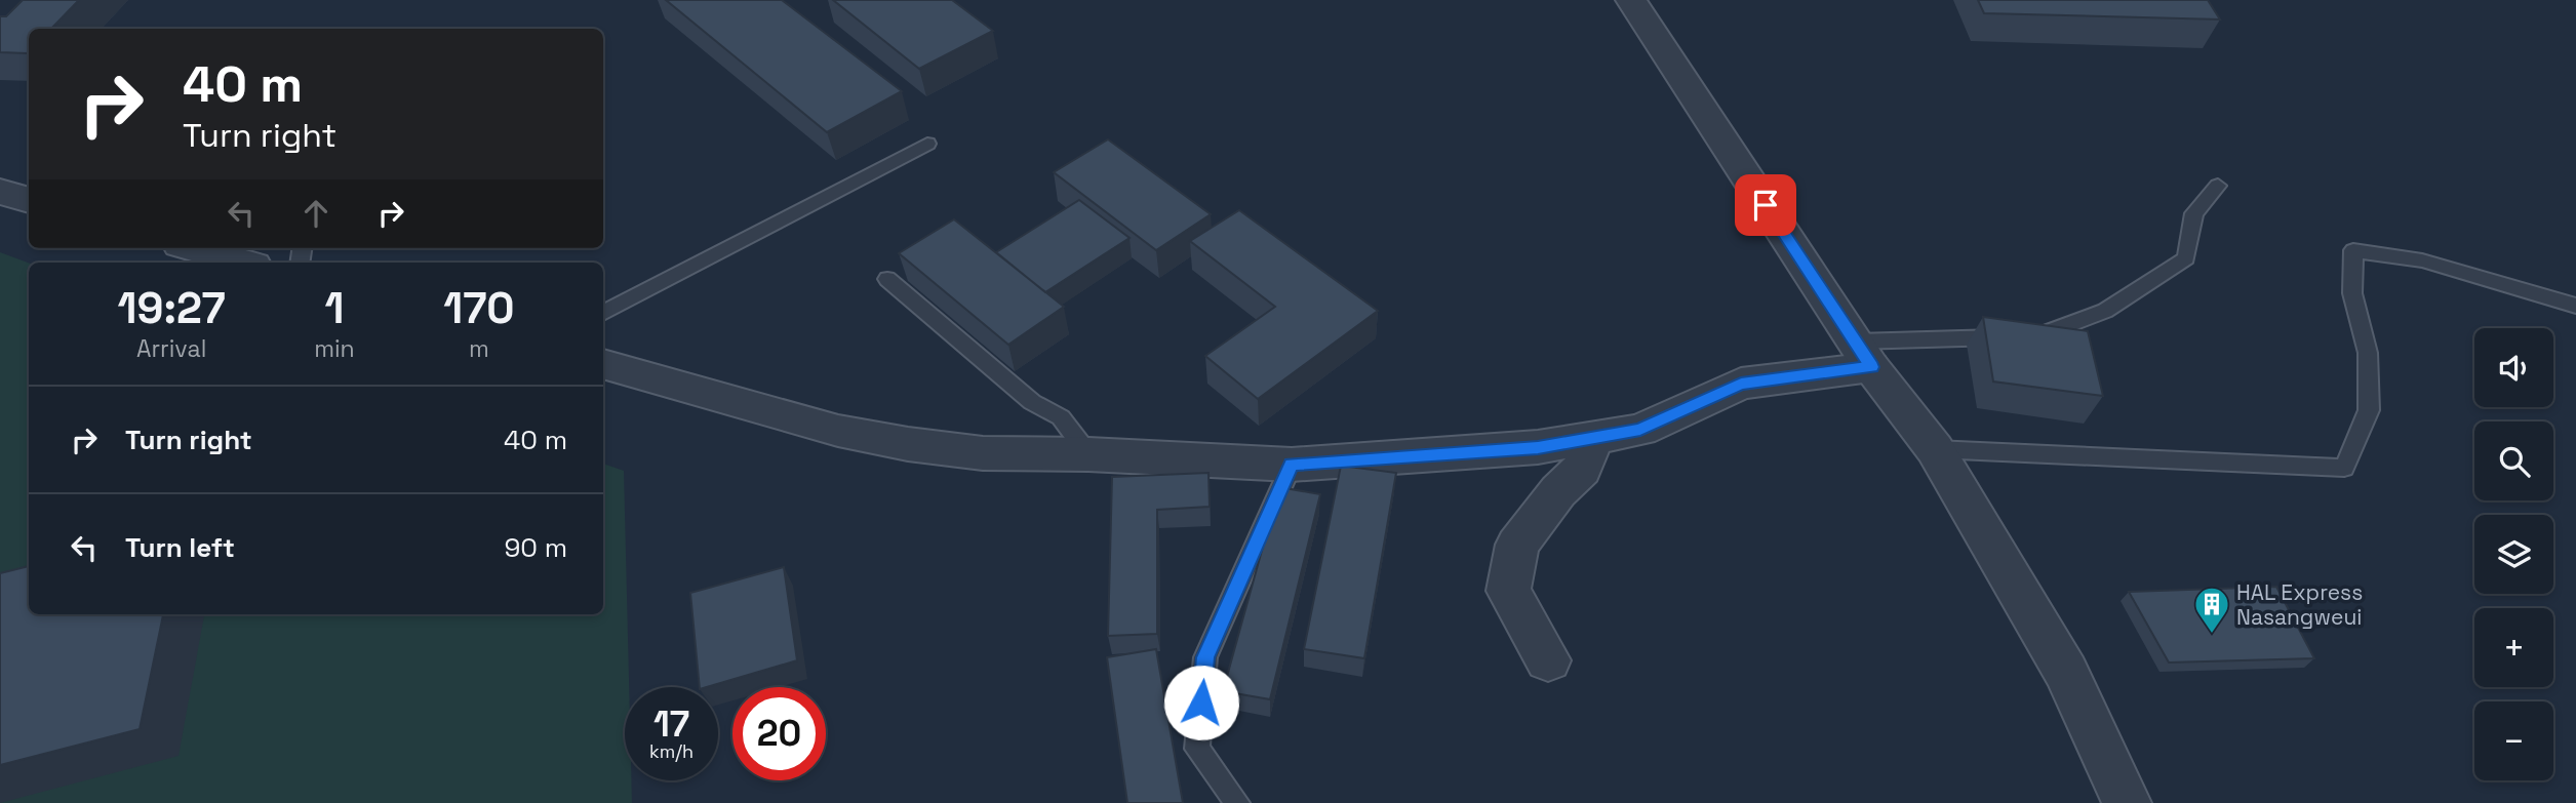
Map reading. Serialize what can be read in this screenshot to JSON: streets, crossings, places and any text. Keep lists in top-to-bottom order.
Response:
{
  "places": {
    "building": ["HAL Express Nasangweui"]
  },
  "page": {
    "turn": ["40 m", "Turn right"],
    "eta": [
      "19:27",
      "Arrival",
      "1",
      "min",
      "170",
      "m"
    ],
    "map_buttons": ["+", "−"],
    "list": [
      {
        "name": "Turn right",
        "value": "40 m"
      },
      {
        "name": "Turn left",
        "value": "90 m"
      }
    ],
    "speed": "17 km/h",
    "limit": "20"
  }
}
